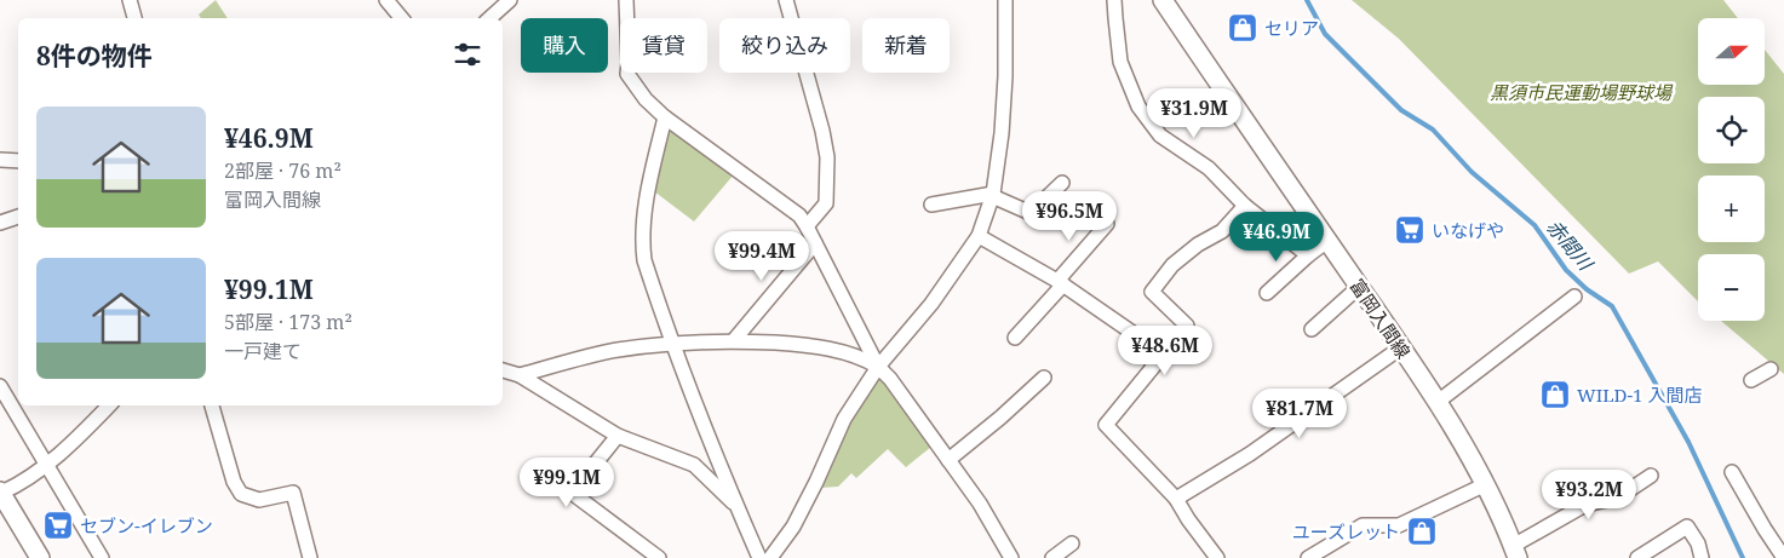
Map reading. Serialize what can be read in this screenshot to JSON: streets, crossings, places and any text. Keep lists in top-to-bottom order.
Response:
{
  "streets": {
    "main road": ["富岡入間線"]
  },
  "water": ["赤間川"],
  "parks": ["黒須市民運動場野球場"],
  "places": {
    "shop": ["セリア", "WILD-1 入間店", "ユーズレット"],
    "supermarket": ["いなげや", "セブン-イレブン"]
  },
  "north": "right",
  "page": {
    "map_buttons": ["+", "−"],
    "chip": [
      "購入",
      "賃貸",
      "絞り込み",
      "新着"
    ],
    "heading": "8件の物件",
    "price": [
      "¥31.9M",
      "¥96.5M",
      "¥46.9M",
      "¥99.4M",
      "¥48.6M",
      "¥81.7M",
      "¥99.1M",
      "¥93.2M"
    ],
    "list": [
      {
        "name": "¥46.9M",
        "note": "2部屋 · 76 m² · 富岡入間線"
      },
      {
        "name": "¥99.1M",
        "note": "5部屋 · 173 m² · 一戸建て"
      }
    ]
  }
}
